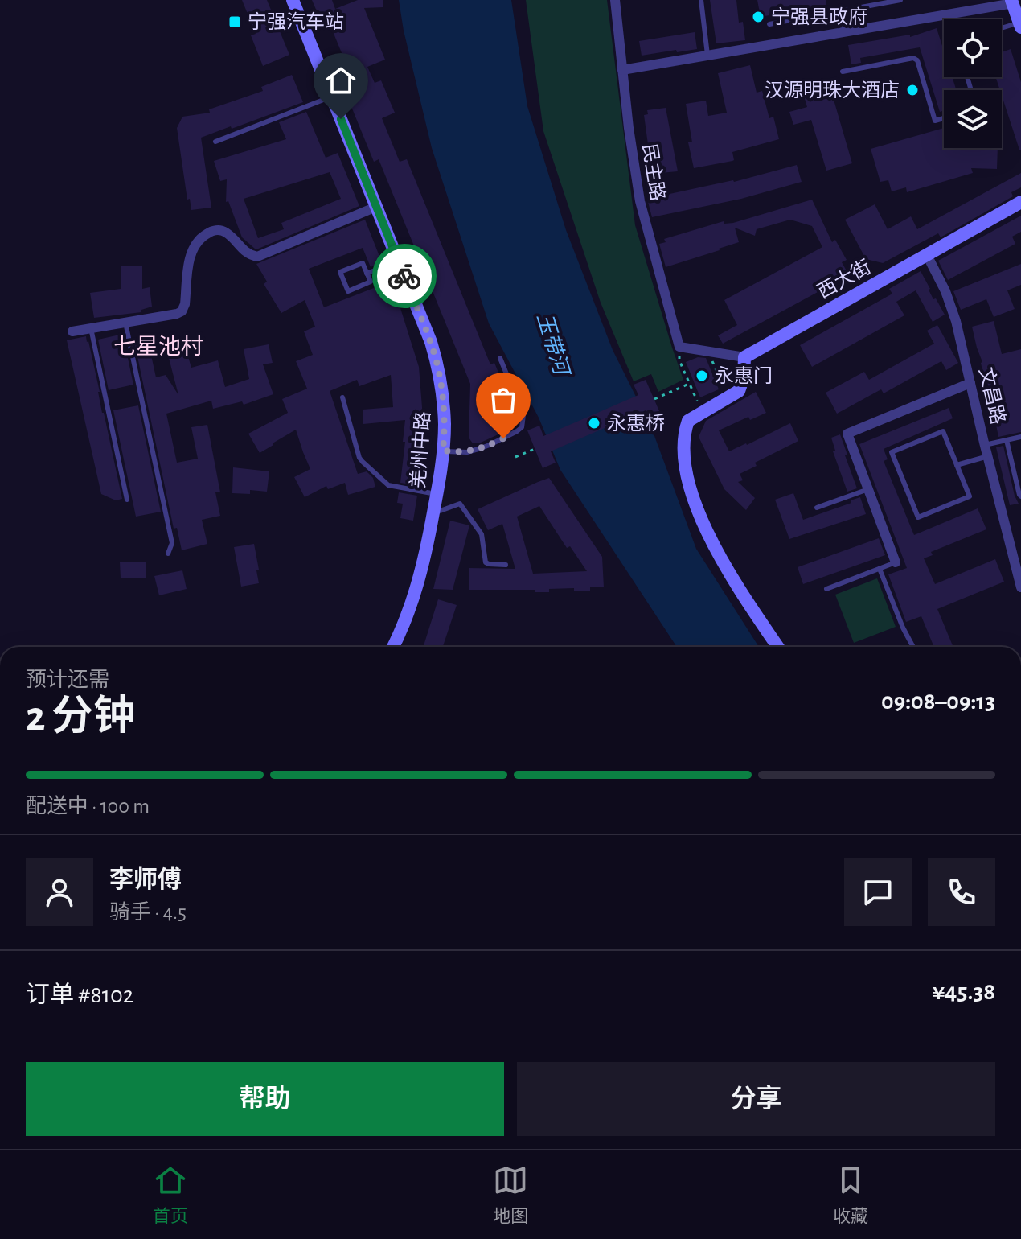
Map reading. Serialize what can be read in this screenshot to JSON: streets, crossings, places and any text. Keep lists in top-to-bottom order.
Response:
{
  "streets": {
    "main road": ["西大街", "羌州中路"],
    "street": ["民主路", "文昌路"]
  },
  "crossings": [
    ["西大街", "文昌路"]
  ],
  "districts": ["七星池村"],
  "water": ["玉带河"],
  "places": {
    "other": [
      "宁强县政府",
      "汉源明珠大酒店",
      "永惠门",
      "永惠桥"
    ],
    "transit": ["宁强汽车站"]
  },
  "page": {
    "heading": ["2 分钟", "预计还需", "09:08–09:13"],
    "panel": [
      "李师傅",
      "骑手 · 4.5",
      "订单 #8102",
      "¥45.38"
    ],
    "bar": "配送中 · 100 m",
    "buttons": ["帮助", "分享"],
    "tabs": ["首页", "地图", "收藏"]
  }
}
